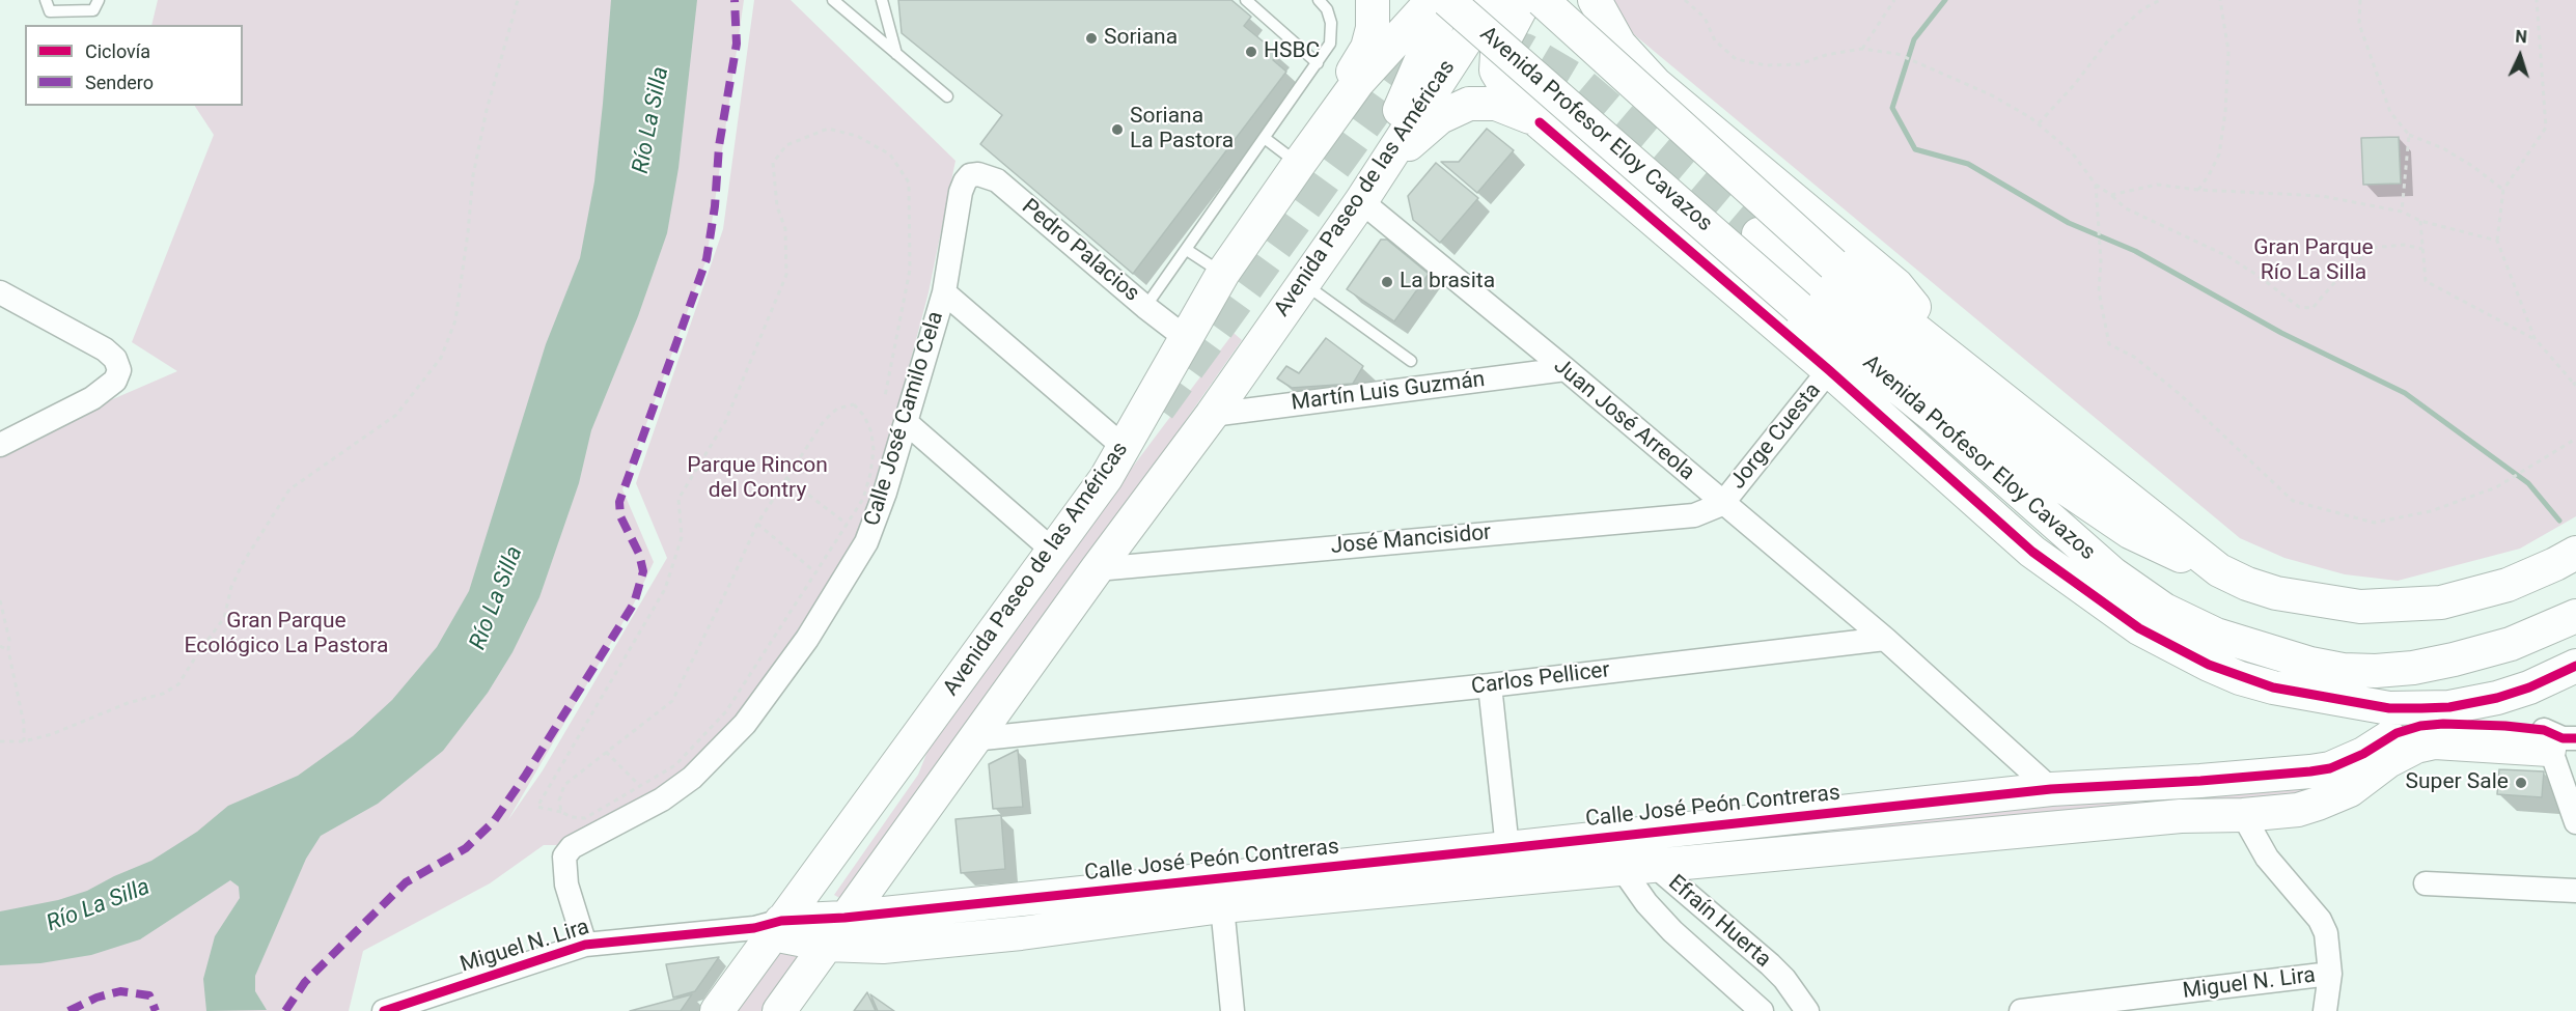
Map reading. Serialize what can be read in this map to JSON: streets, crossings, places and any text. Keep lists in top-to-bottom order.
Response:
{
  "streets": {
    "main road": ["Avenida Profesor Eloy Cavazos", "Avenida Paseo de las Américas", "Calle José Peón Contreras"],
    "street": [
      "Pedro Palacios",
      "Martín Luis Guzmán",
      "Calle José Camilo Cela",
      "Juan José Arreola",
      "Jorge Cuesta",
      "José Mancisidor",
      "Carlos Pellicer",
      "Efraín Huerta",
      "Miguel N. Lira"
    ]
  },
  "crossings": [
    ["Avenida Profesor Eloy Cavazos", "Avenida Paseo de las Américas"],
    ["Avenida Paseo de las Américas", "Pedro Palacios"],
    ["Avenida Paseo de las Américas", "Martín Luis Guzmán"],
    ["Avenida Paseo de las Américas", "Juan José Arreola"],
    ["Avenida Paseo de las Américas", "José Mancisidor"],
    ["Avenida Paseo de las Américas", "Carlos Pellicer"],
    ["Avenida Paseo de las Américas", "Calle José Peón Contreras"],
    ["Avenida Paseo de las Américas", "Miguel N. Lira"],
    ["Pedro Palacios", "Calle José Camilo Cela"],
    ["Martín Luis Guzmán", "Juan José Arreola"],
    ["Calle José Camilo Cela", "Miguel N. Lira"],
    ["Juan José Arreola", "Jorge Cuesta"],
    ["Juan José Arreola", "José Mancisidor"],
    ["Juan José Arreola", "Carlos Pellicer"],
    ["Jorge Cuesta", "José Mancisidor"],
    ["Calle José Peón Contreras", "Efraín Huerta"],
    ["Calle José Peón Contreras", "Miguel N. Lira"]
  ],
  "water": ["Río La Silla"],
  "parks": ["Gran Parque Río La Silla", "Parque Rincon del Contry", "Gran Parque Ecológico La Pastora"],
  "places": [
    "Soriana",
    "HSBC",
    "Soriana La Pastora",
    "La brasita",
    "Super Sale"
  ],
  "legend": ["Ciclovía", "Sendero"],
  "north": "top"
}
